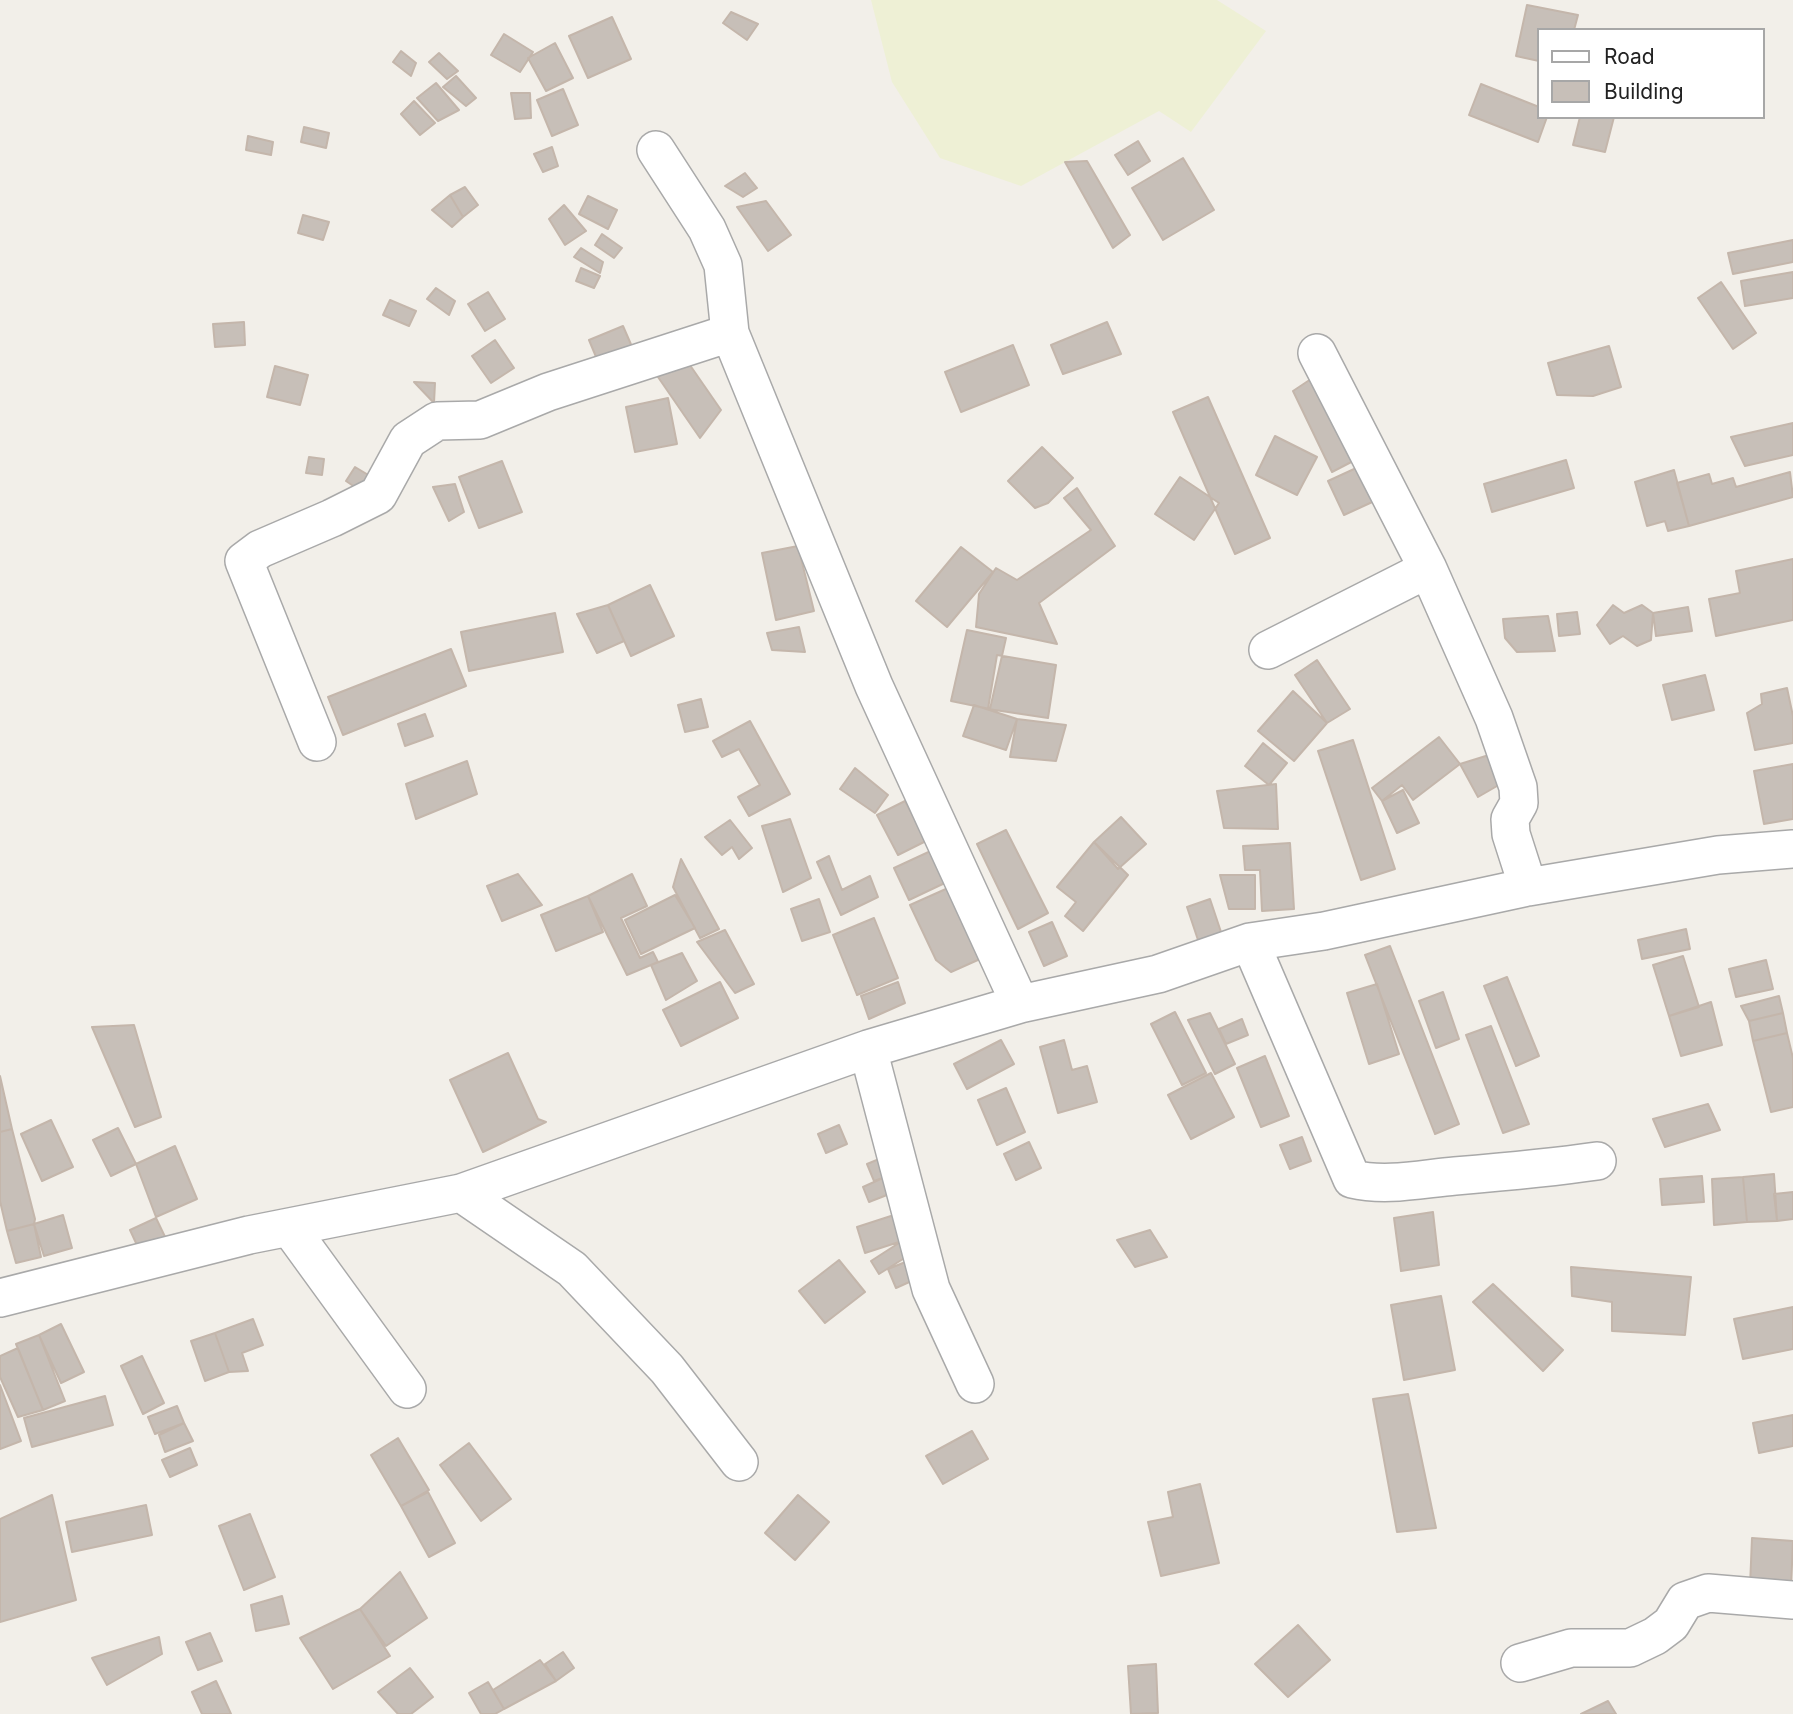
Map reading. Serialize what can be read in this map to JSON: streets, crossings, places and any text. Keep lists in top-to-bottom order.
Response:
{
  "legend": ["Road", "Building"]
}
